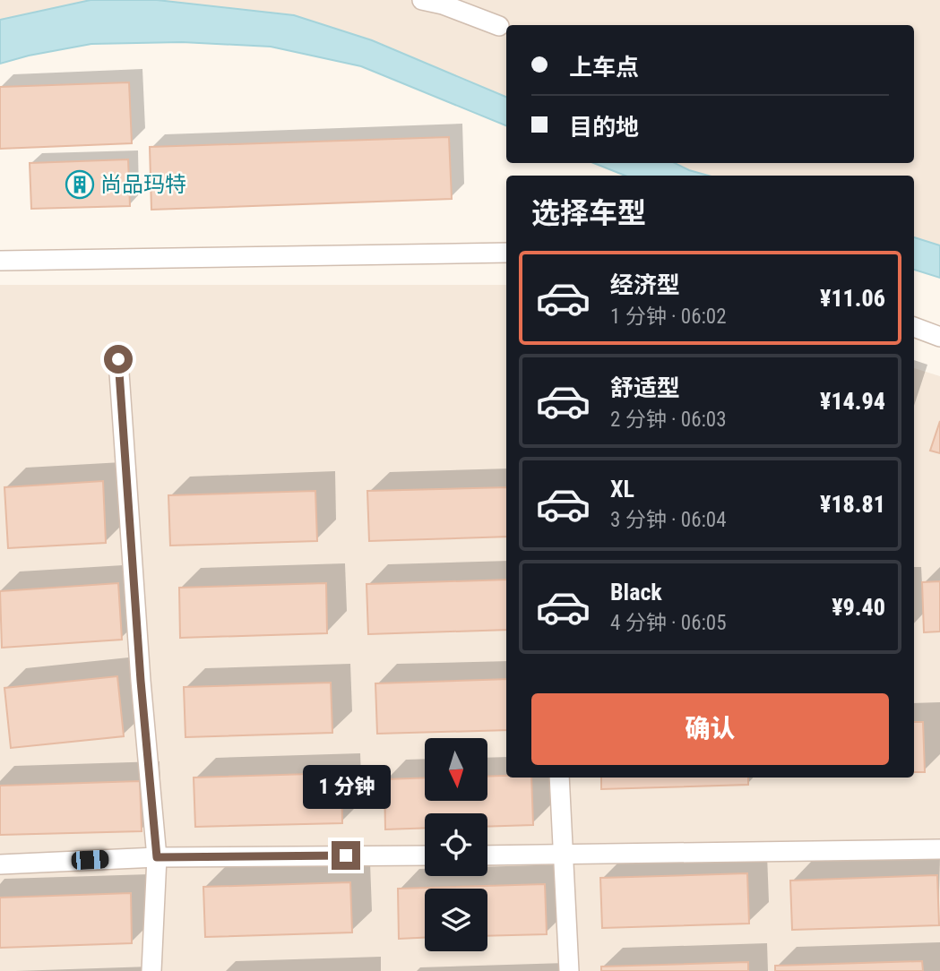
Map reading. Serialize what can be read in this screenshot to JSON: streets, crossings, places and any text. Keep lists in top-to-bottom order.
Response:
{
  "places": {
    "building": ["尚品玛特"]
  },
  "north": "bottom",
  "page": {
    "banner": ["上车点", "目的地"],
    "heading": "选择车型",
    "list": [
      {
        "name": "经济型",
        "note": "1 分钟 · 06:02",
        "value": "¥11.06"
      },
      {
        "name": "舒适型",
        "note": "2 分钟 · 06:03",
        "value": "¥14.94"
      },
      {
        "name": "XL",
        "note": "3 分钟 · 06:04",
        "value": "¥18.81"
      },
      {
        "name": "Black",
        "note": "4 分钟 · 06:05",
        "value": "¥9.40"
      }
    ],
    "buttons": "确认",
    "bubble": "1 分钟"
  }
}
